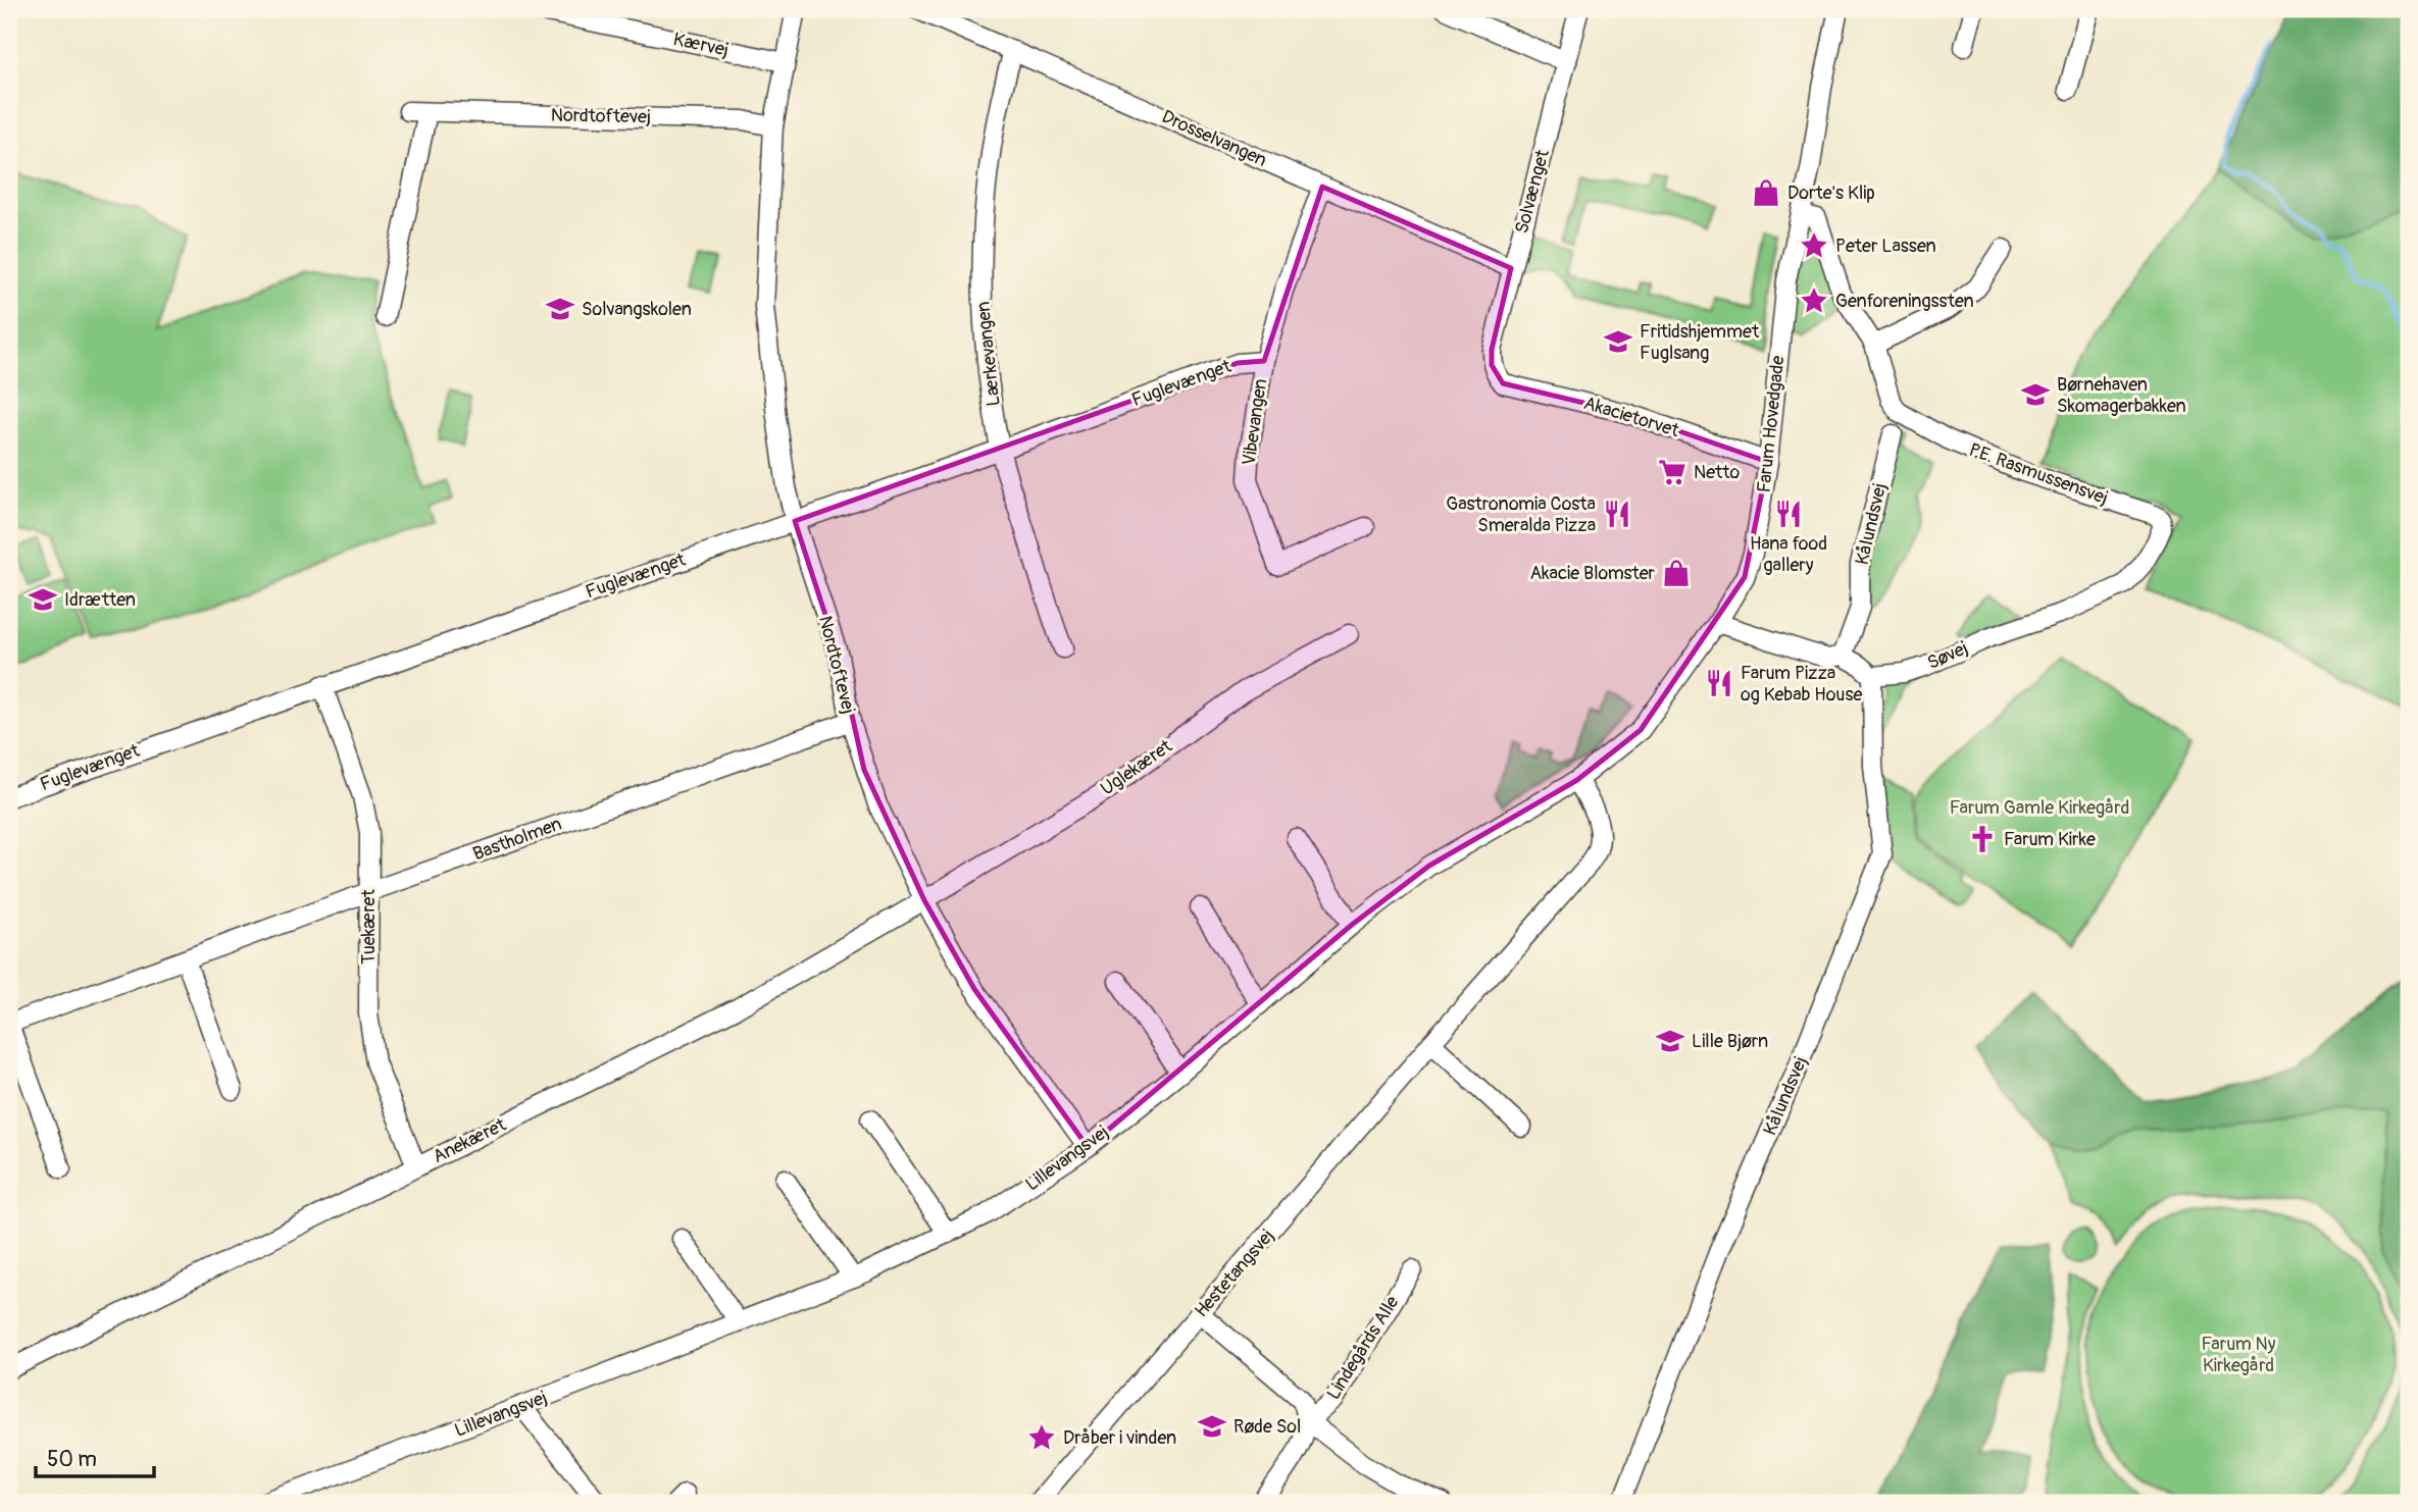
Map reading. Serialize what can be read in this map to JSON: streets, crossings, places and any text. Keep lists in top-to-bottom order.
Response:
{
  "streets": {
    "street": [
      "Kærvej",
      "Nordtoftevej",
      "Drosselvangen",
      "Solvænget",
      "Lærkevangen",
      "Fuglevænget",
      "Akacietorvet",
      "Vibevangen",
      "Farum Hovedgade",
      "P.E. Rasmussensvej",
      "Kålundsvej",
      "Søvej",
      "Uglekæret",
      "Bastholmen",
      "Tuekæret",
      "Anekæret",
      "Lillevangsvej",
      "Hestetangsvej",
      "Lindegårds Alle"
    ]
  },
  "crossings": [
    ["Kærvej", "Nordtoftevej"],
    ["Nordtoftevej", "Fuglevænget"],
    ["Nordtoftevej", "Uglekæret"],
    ["Nordtoftevej", "Bastholmen"],
    ["Nordtoftevej", "Anekæret"],
    ["Nordtoftevej", "Lillevangsvej"],
    ["Drosselvangen", "Solvænget"],
    ["Drosselvangen", "Lærkevangen"],
    ["Drosselvangen", "Vibevangen"],
    ["Solvænget", "Akacietorvet"],
    ["Lærkevangen", "Fuglevænget"],
    ["Fuglevænget", "Vibevangen"],
    ["Fuglevænget", "Tuekæret"],
    ["Akacietorvet", "Farum Hovedgade"],
    ["Farum Hovedgade", "Lillevangsvej"],
    ["Farum Hovedgade", "Hestetangsvej"],
    ["P.E. Rasmussensvej", "Søvej"],
    ["Kålundsvej", "Søvej"],
    ["Uglekæret", "Anekæret"],
    ["Bastholmen", "Tuekæret"],
    ["Tuekæret", "Anekæret"],
    ["Lillevangsvej", "Hestetangsvej"]
  ],
  "parks": ["Farum Gamle Kirkegård", "Farum Ny Kirkegård"],
  "places": {
    "shop": ["Dorte's Klip", "Akacie Blomster"],
    "place": ["Peter Lassen", "Genforeningssten", "Dråber i vinden"],
    "school or university": [
      "Solvangskolen",
      "Fritidshjemmet Fuglsang",
      "Børnehaven Skomagerbakken",
      "Idrætten",
      "Lille Bjørn",
      "Røde Sol"
    ],
    "supermarket": ["Netto"],
    "restaurant": ["Gastronomia Costa Smeralda Pizza", "Hana food gallery", "Farum Pizza og Kebab House"],
    "church": ["Farum Kirke"]
  },
  "scale_bar": "50 m"
}
